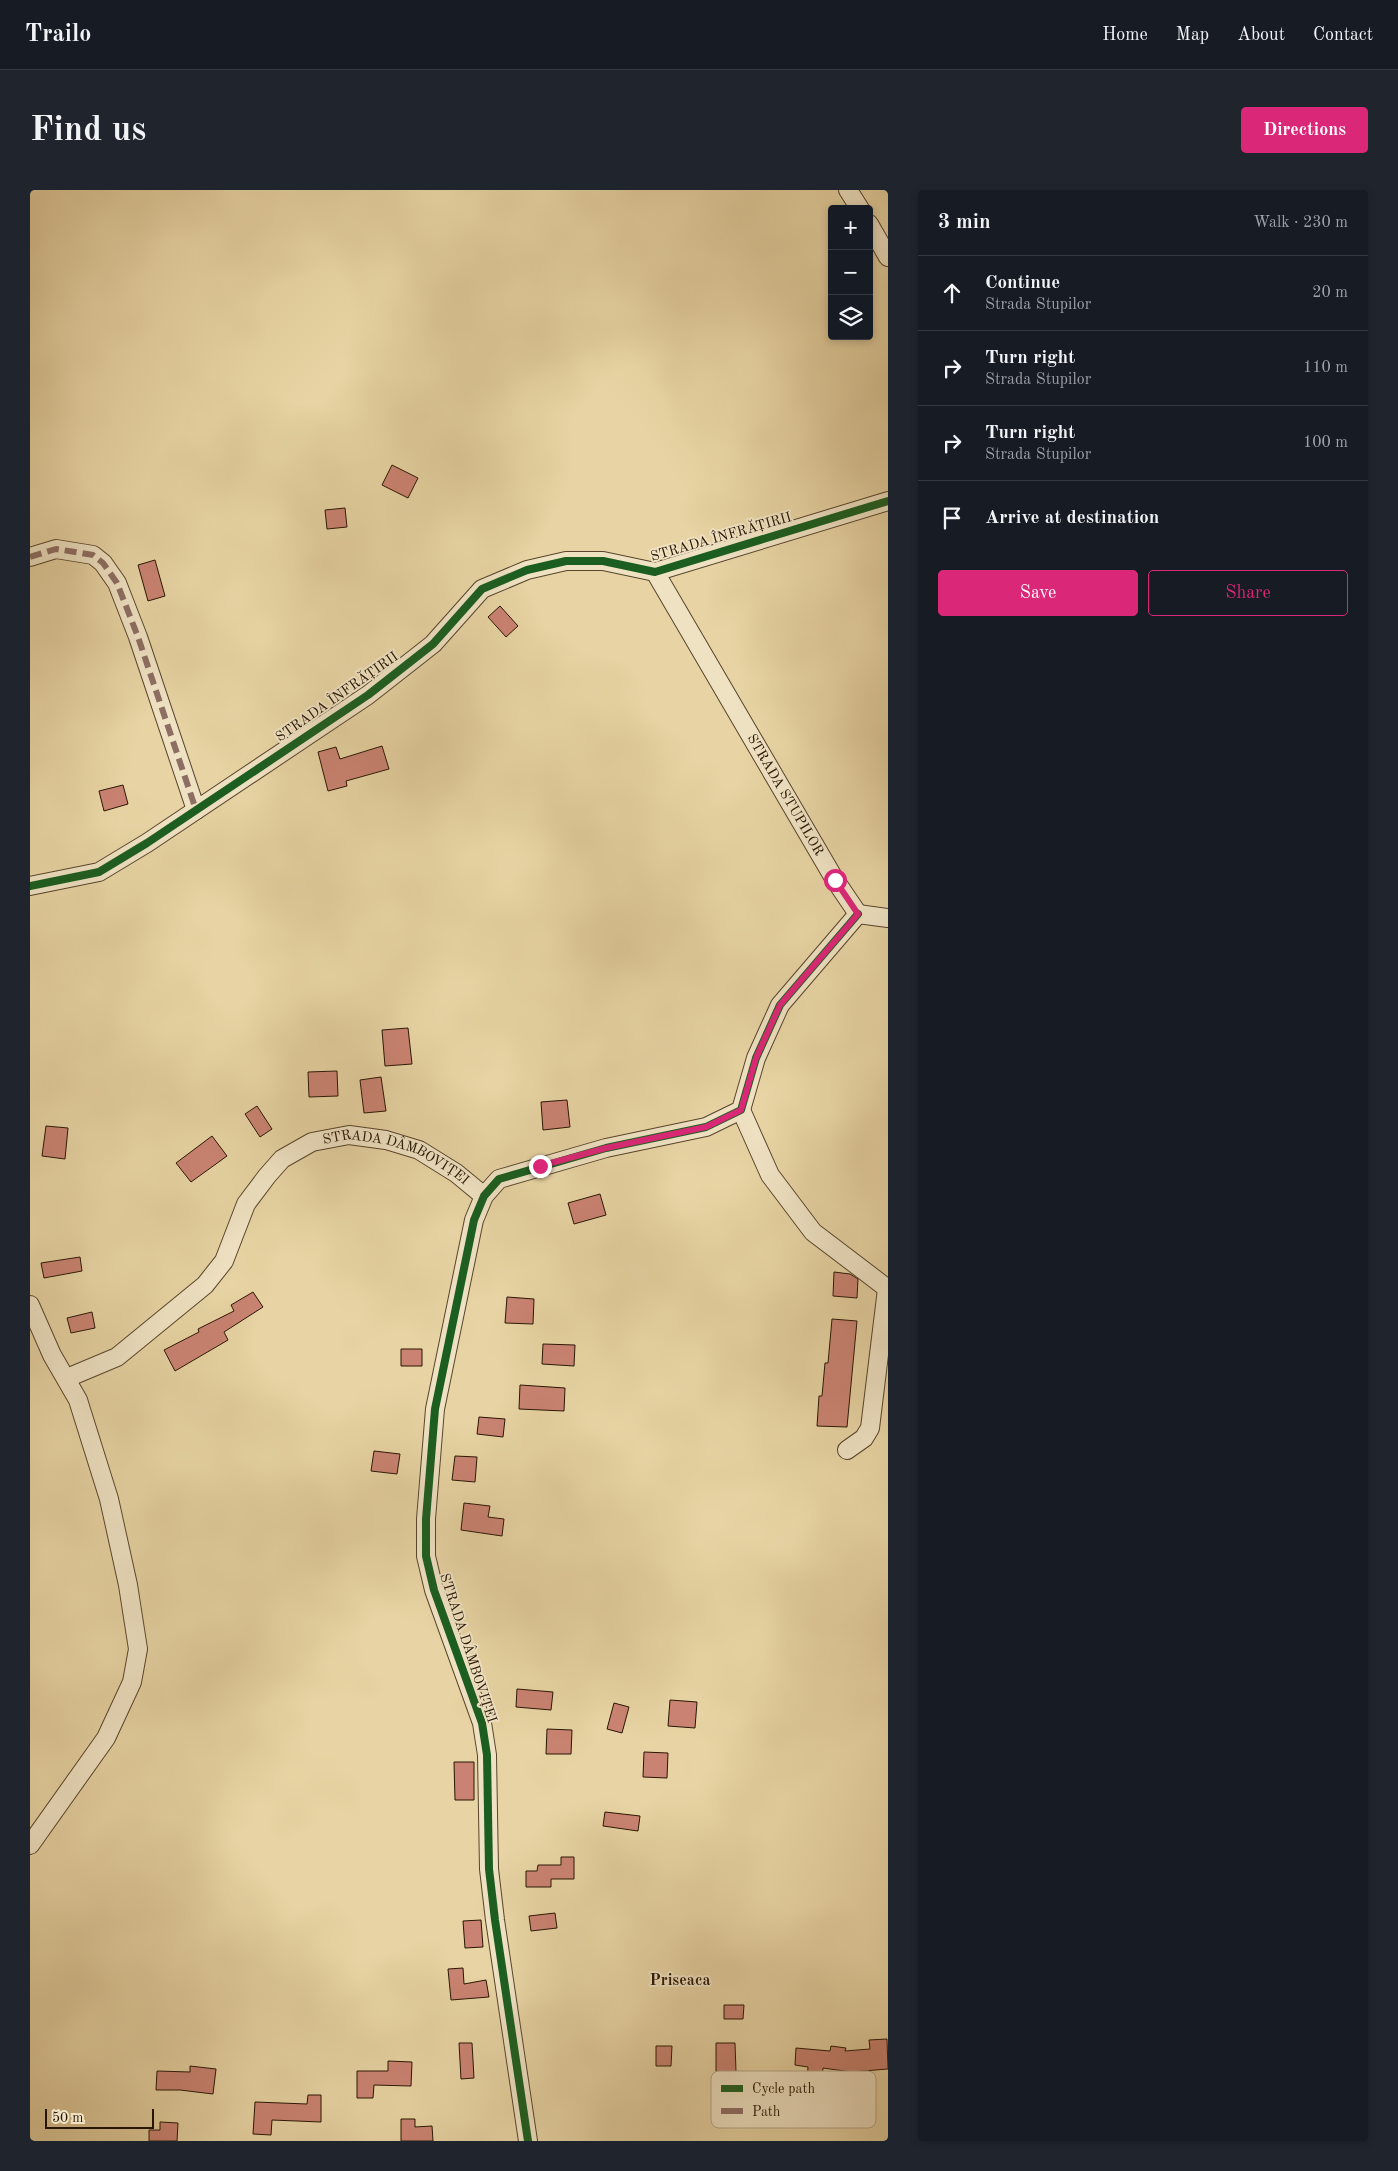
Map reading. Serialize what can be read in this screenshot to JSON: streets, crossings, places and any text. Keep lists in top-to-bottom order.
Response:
{
  "streets": {
    "street": ["STRADA ÎNFRĂȚIRII", "STRADA STUPILOR", "STRADA DÂMBOVIȚEI"]
  },
  "crossings": [
    ["STRADA ÎNFRĂȚIRII", "STRADA STUPILOR"]
  ],
  "districts": ["Priseaca"],
  "legend": ["Cycle path", "Path"],
  "scale_bar": "50 m",
  "page": {
    "header": "Trailo",
    "nav": [
      "Home",
      "Map",
      "About",
      "Contact"
    ],
    "buttons": [
      "Directions",
      ["Save", "Share"]
    ],
    "title": "Find us",
    "heading": ["3 min", "Walk · 230 m"],
    "map_buttons": ["+", "−"],
    "list": [
      ["Continue", "Strada Stupilor", "20 m"],
      ["Turn right", "Strada Stupilor", "110 m"],
      ["Turn right", "Strada Stupilor", "100 m"],
      "Arrive at destination"
    ],
    "scale": "50 m"
  }
}
